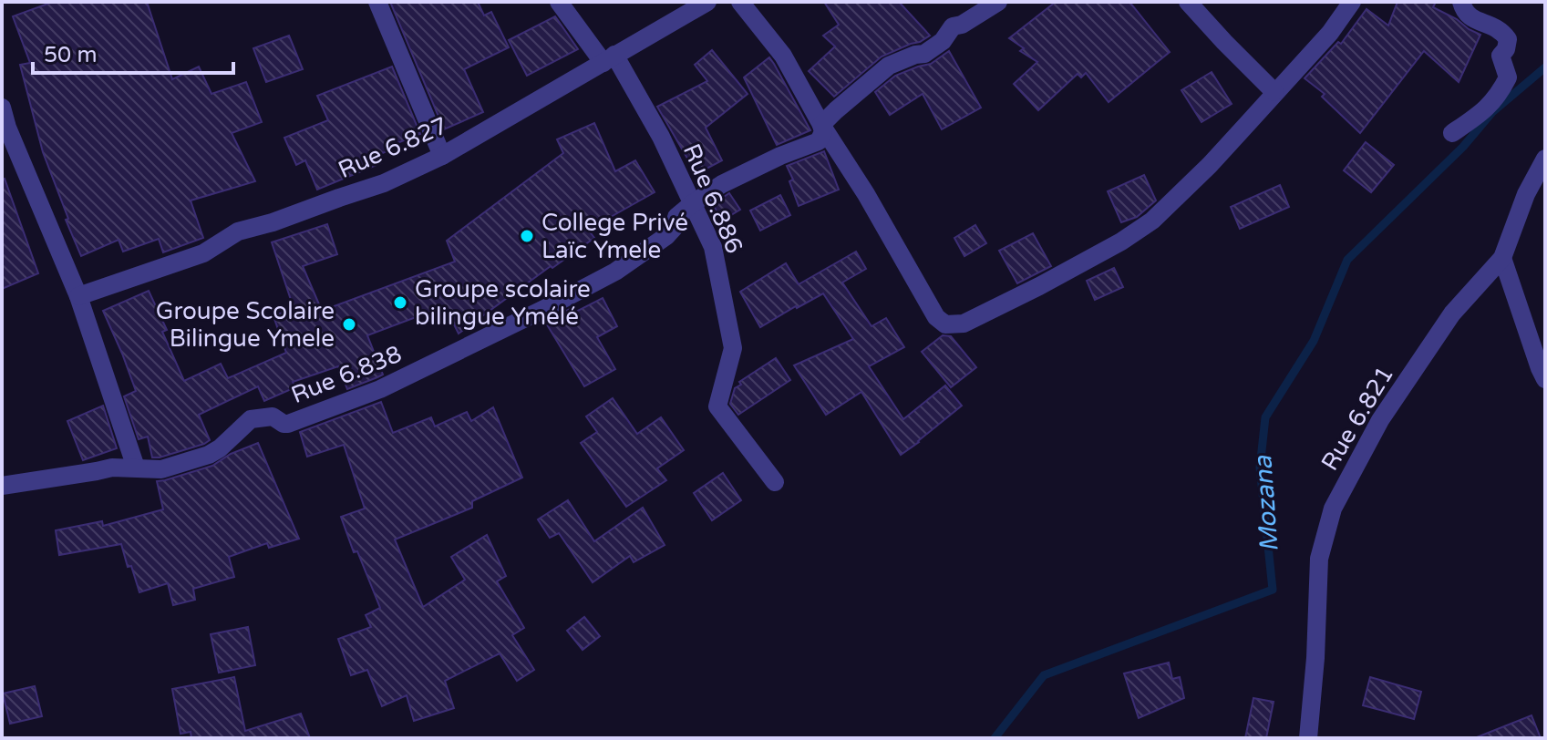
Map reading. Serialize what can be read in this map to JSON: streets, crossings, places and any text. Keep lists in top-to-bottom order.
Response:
{
  "streets": {
    "street": [
      "Rue 6.827",
      "Rue 6.886",
      "Rue 6.838",
      "Rue 6.821"
    ]
  },
  "crossings": [
    ["Rue 6.827", "Rue 6.886"],
    ["Rue 6.886", "Rue 6.838"]
  ],
  "water": ["Mozana"],
  "places": ["College Privé Laïc Ymele", "Groupe scolaire bilingue Ymélé", "Groupe Scolaire Bilingue Ymele"],
  "scale_bar": "50 m"
}
